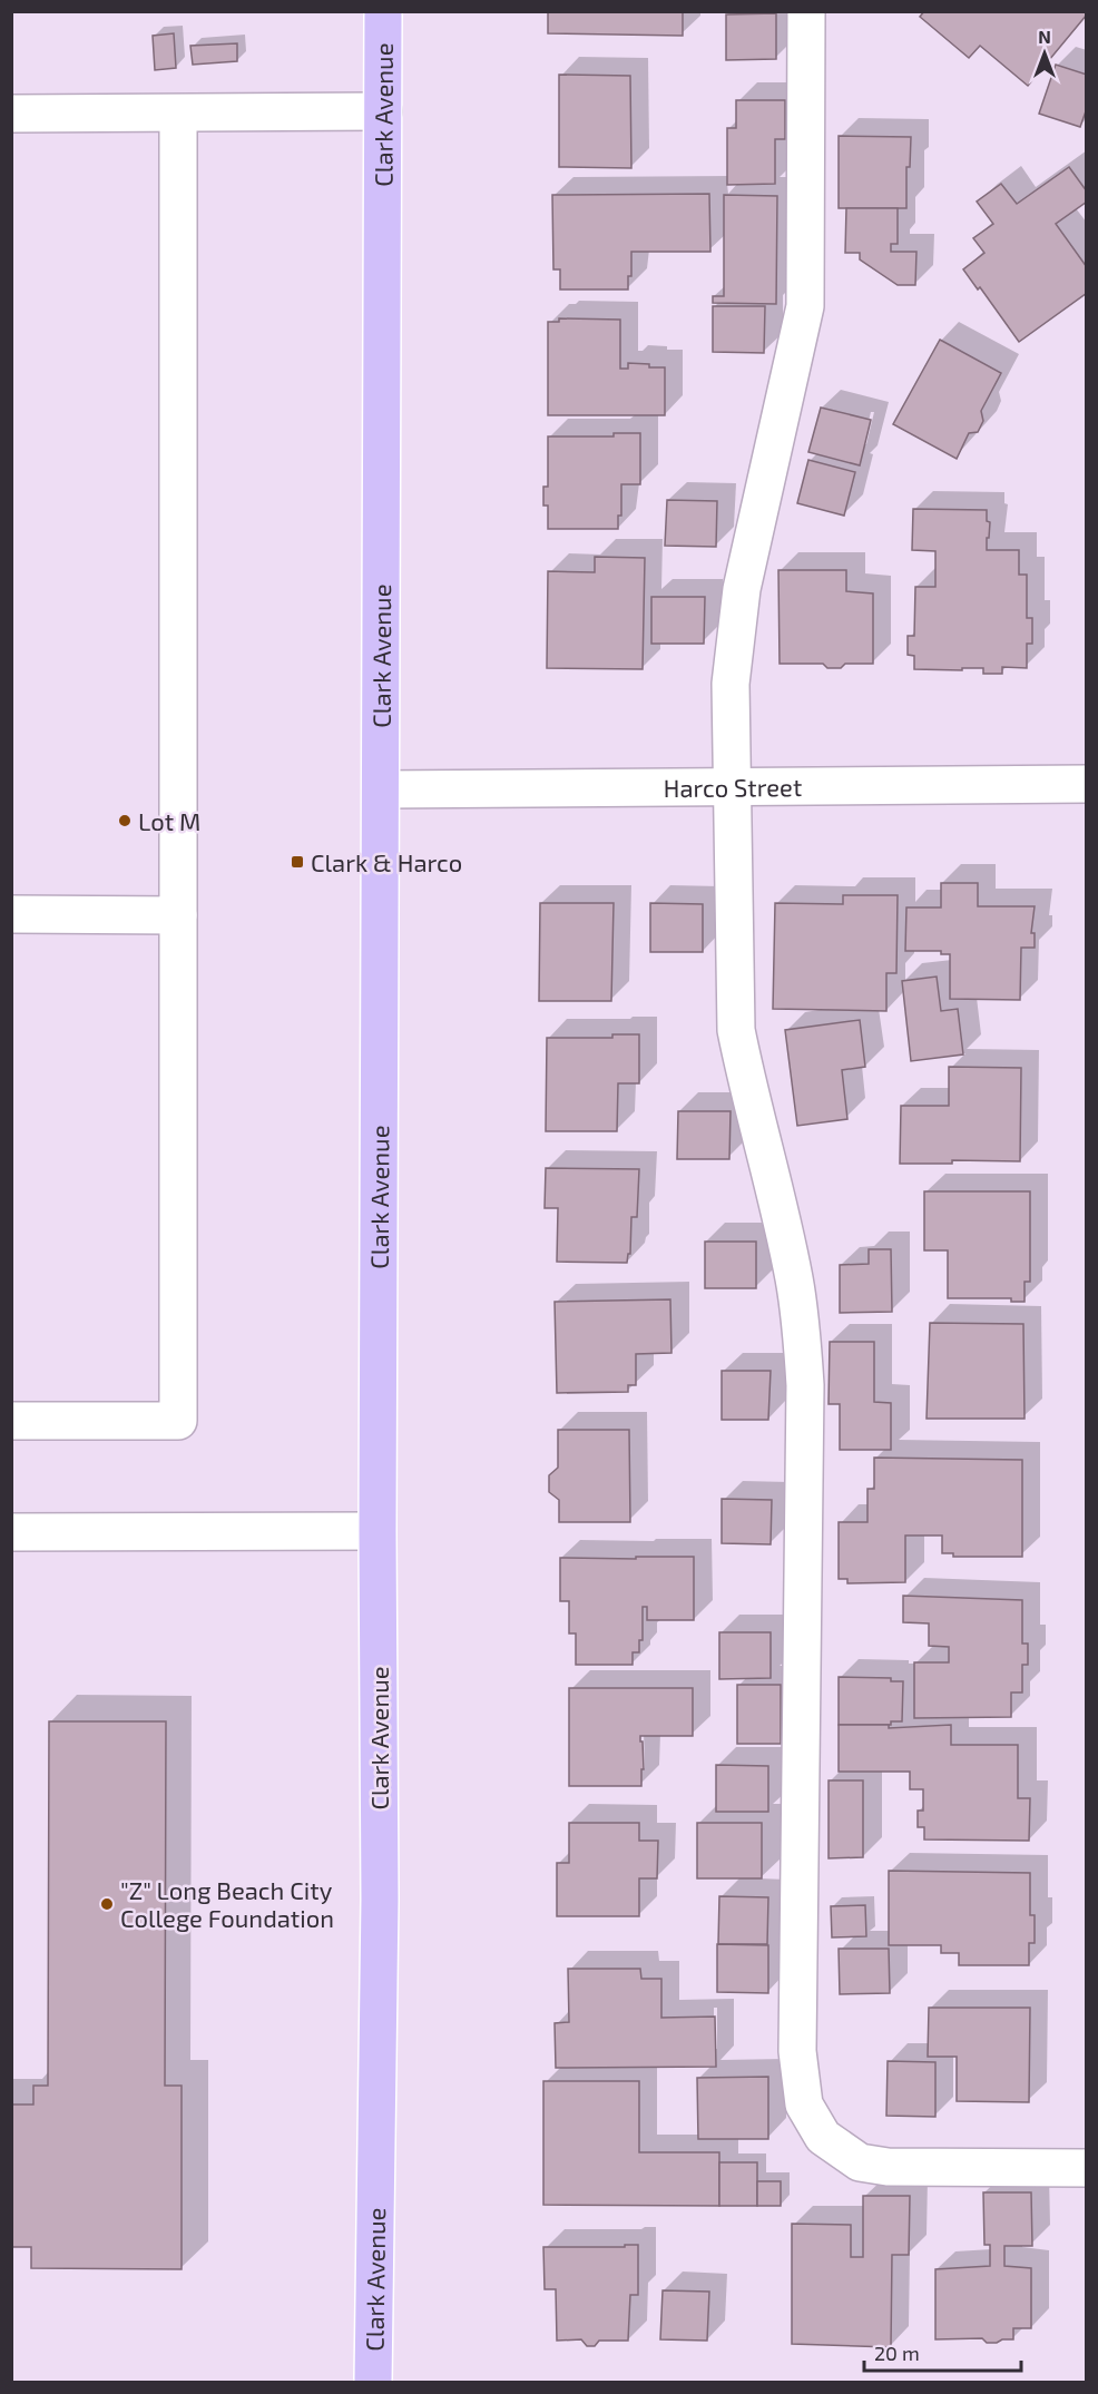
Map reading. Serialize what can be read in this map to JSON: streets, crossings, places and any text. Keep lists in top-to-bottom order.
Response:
{
  "streets": {
    "main road": ["Clark Avenue"],
    "street": ["Harco Street"]
  },
  "crossings": [
    ["Clark Avenue", "Harco Street"]
  ],
  "places": {
    "other": ["Lot M", "\"Z\" Long Beach City College Foundation"],
    "transit": ["Clark & Harco"]
  },
  "scale_bar": "20 m",
  "north": "top"
}
